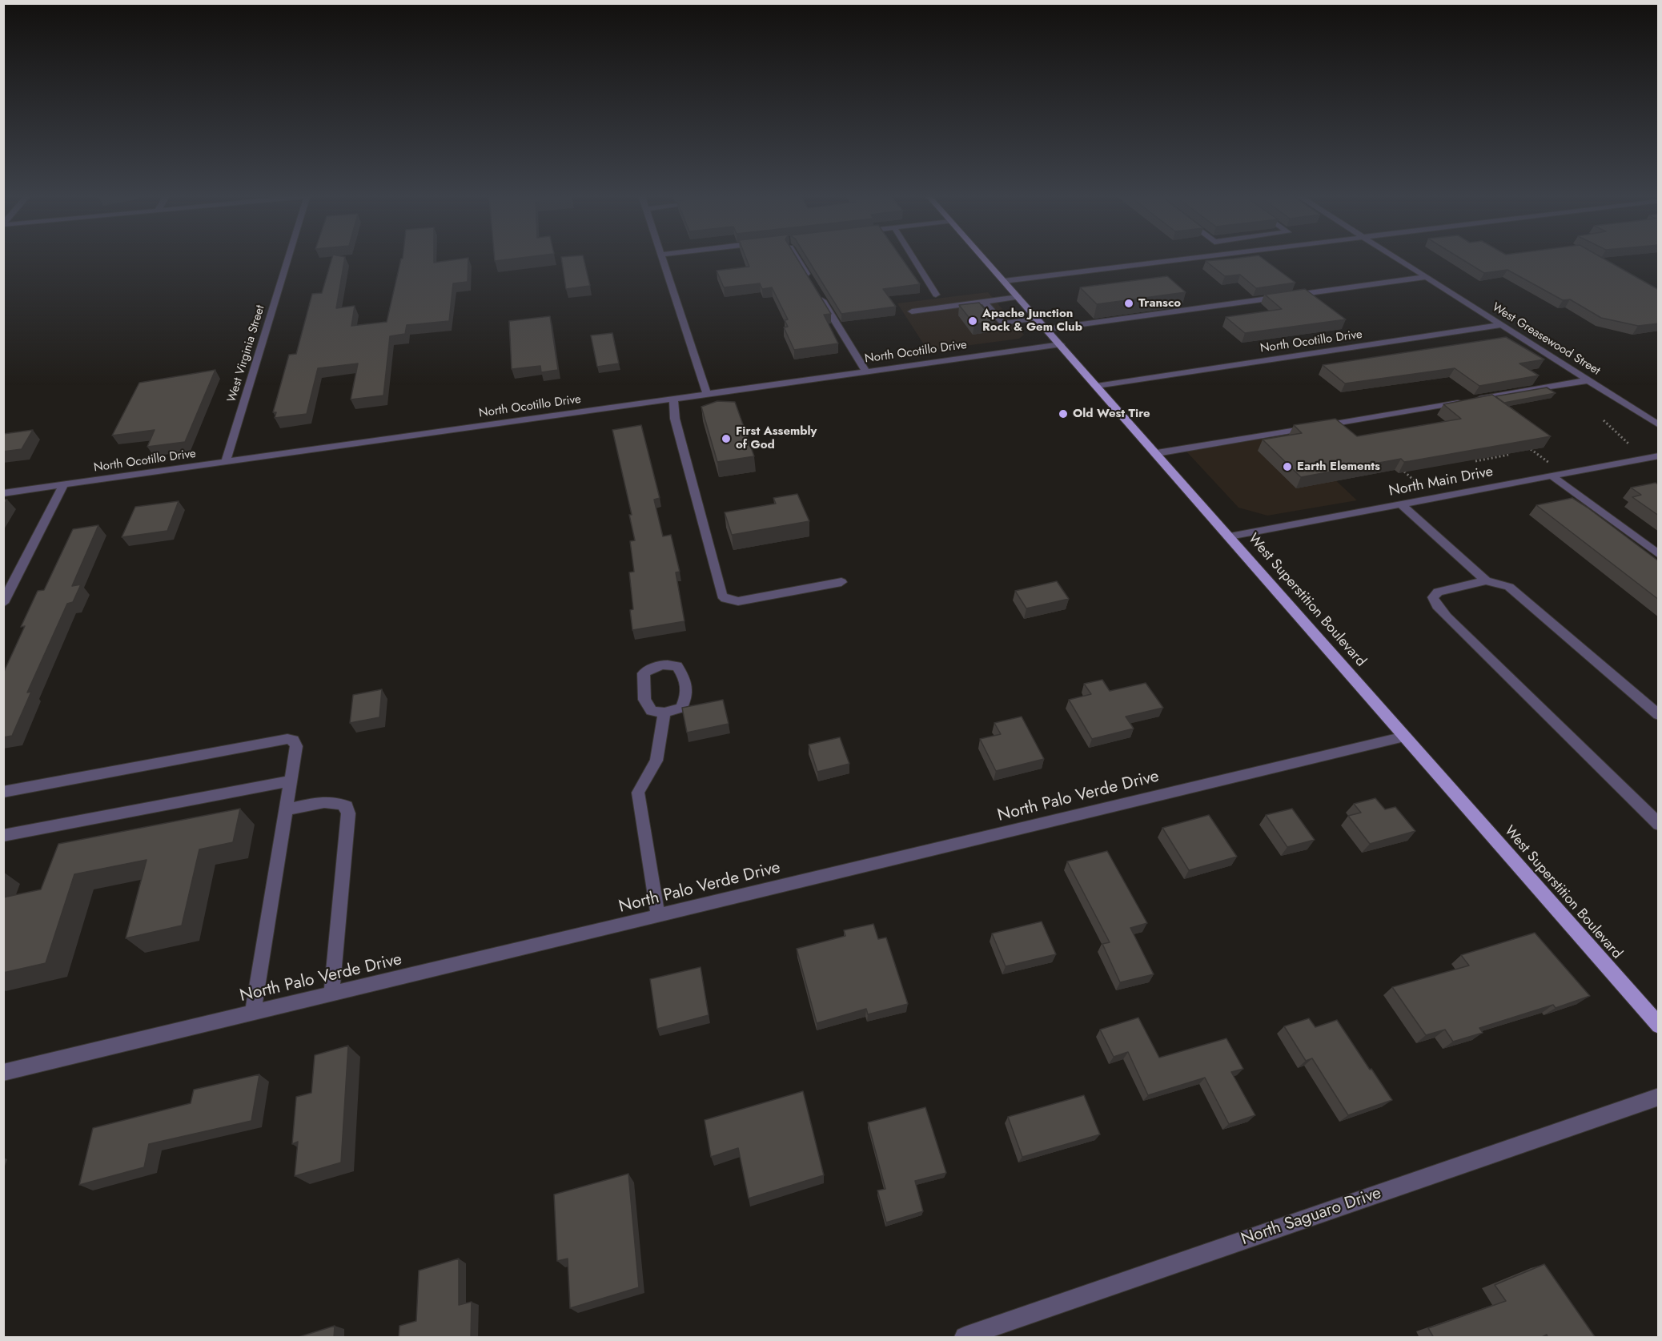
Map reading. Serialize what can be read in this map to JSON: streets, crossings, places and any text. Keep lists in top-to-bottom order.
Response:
{
  "streets": {
    "main road": ["West Superstition Boulevard"],
    "street": [
      "West Greasewood Street",
      "North Ocotillo Drive",
      "West Virginia Street",
      "North Main Drive",
      "North Palo Verde Drive",
      "North Saguaro Drive"
    ]
  },
  "crossings": [
    ["West Greasewood Street", "North Ocotillo Drive"],
    ["North Ocotillo Drive", "West Virginia Street"],
    ["North Ocotillo Drive", "West Superstition Boulevard"],
    ["North Main Drive", "West Superstition Boulevard"],
    ["West Superstition Boulevard", "North Palo Verde Drive"]
  ],
  "places": [
    "Transco",
    "Apache Junction Rock & Gem Club",
    "Old West Tire",
    "First Assembly of God",
    "Earth Elements"
  ]
}
